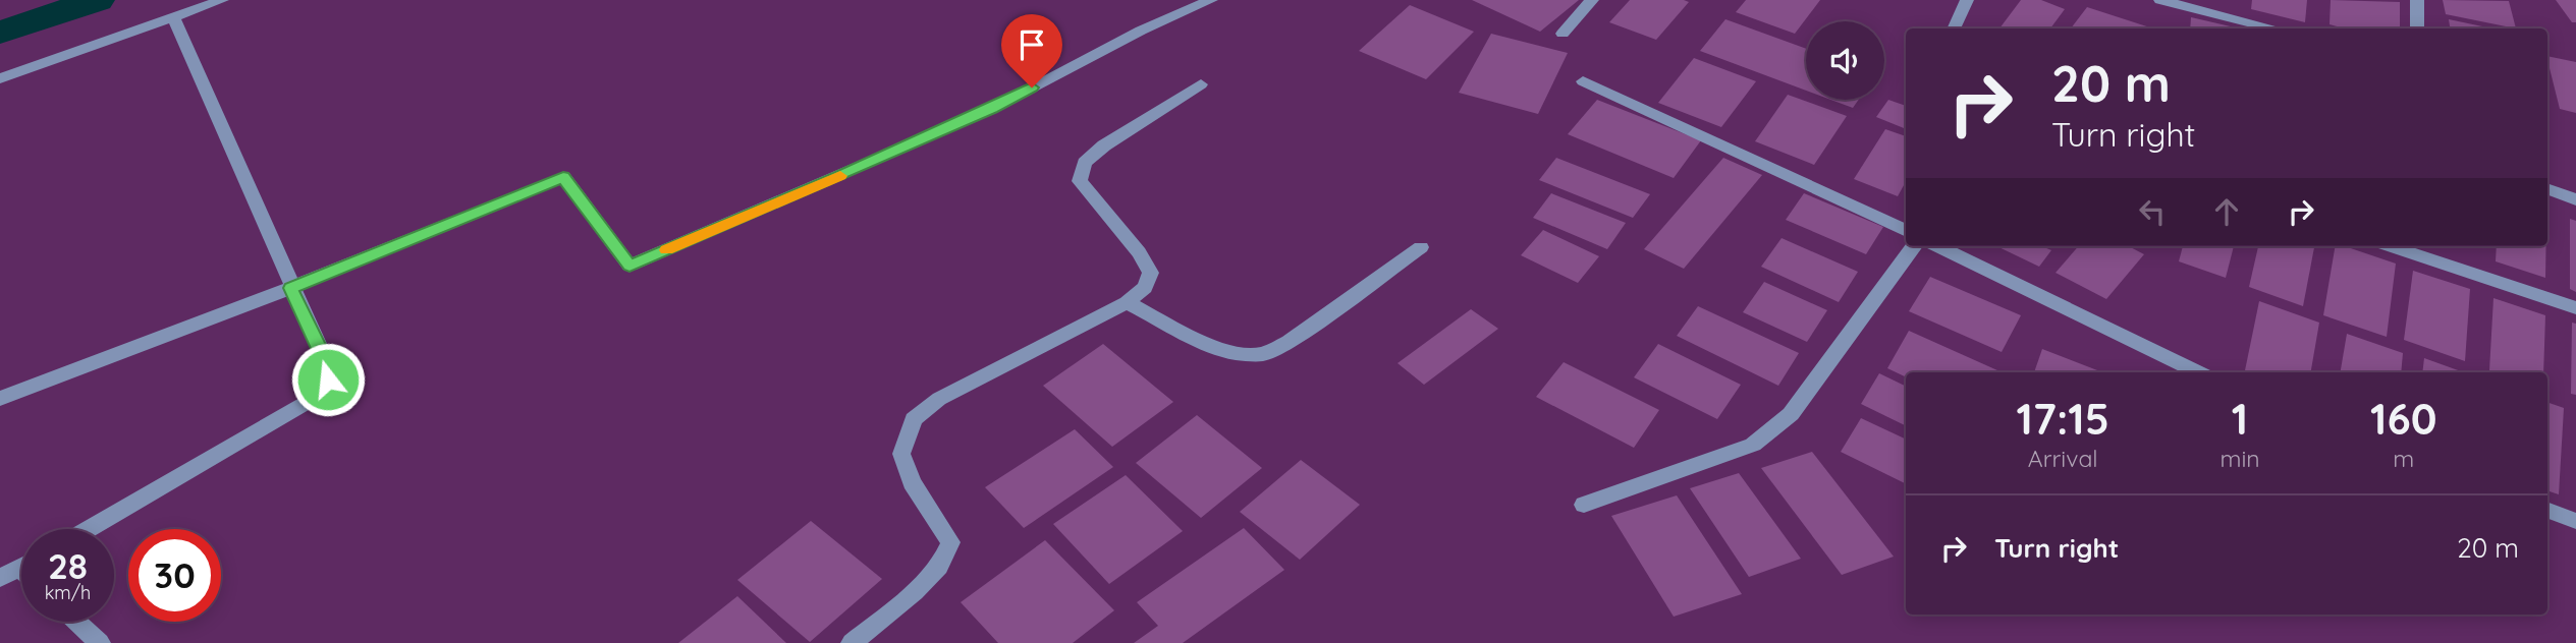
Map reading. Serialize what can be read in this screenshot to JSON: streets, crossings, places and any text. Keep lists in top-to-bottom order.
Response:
{
  "page": {
    "turn": ["20 m", "Turn right"],
    "eta": [
      "17:15",
      "Arrival",
      "1",
      "min",
      "160",
      "m"
    ],
    "list": [
      {
        "name": "Turn right",
        "value": "20 m"
      }
    ],
    "speed": "28 km/h",
    "limit": "30"
  }
}
